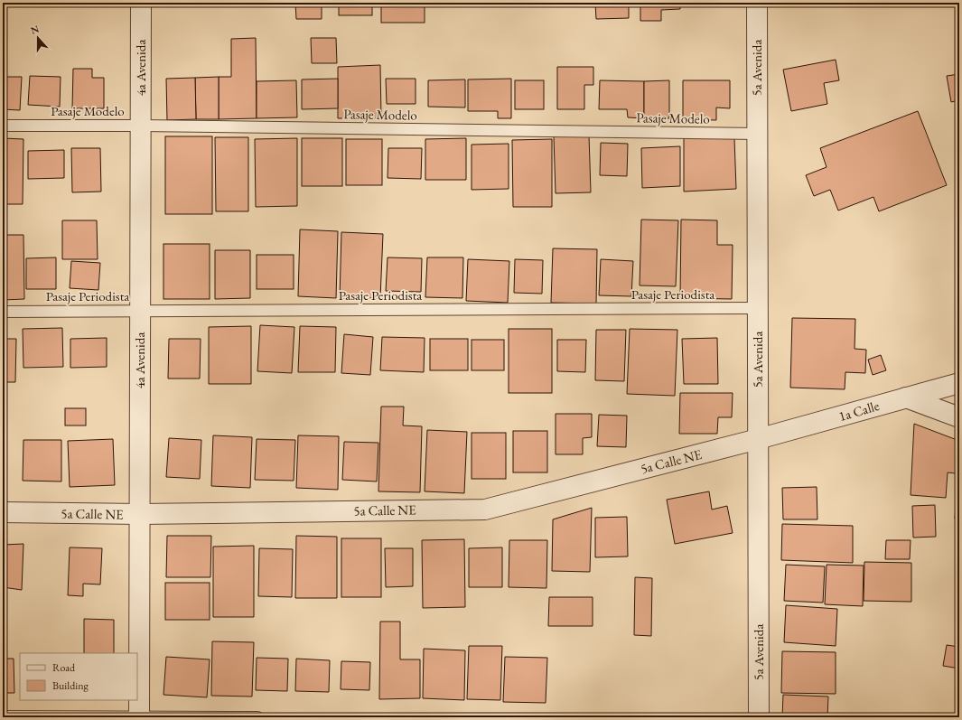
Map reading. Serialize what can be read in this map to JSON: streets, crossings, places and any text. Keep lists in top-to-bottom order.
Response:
{
  "streets": {
    "street": [
      "4a Avenida",
      "5a Avenida",
      "1a Calle",
      "5a Calle NE"
    ],
    "lane": ["Pasaje Modelo", "Pasaje Periodista"]
  },
  "crossings": [
    ["4a Avenida", "Pasaje Modelo"],
    ["4a Avenida", "Pasaje Periodista"],
    ["4a Avenida", "5a Calle NE"],
    ["5a Avenida", "Pasaje Modelo"],
    ["5a Avenida", "Pasaje Periodista"],
    ["5a Avenida", "1a Calle"],
    ["5a Avenida", "5a Calle NE"],
    ["1a Calle", "5a Calle NE"]
  ],
  "legend": ["Road", "Building"],
  "north": "top"
}
